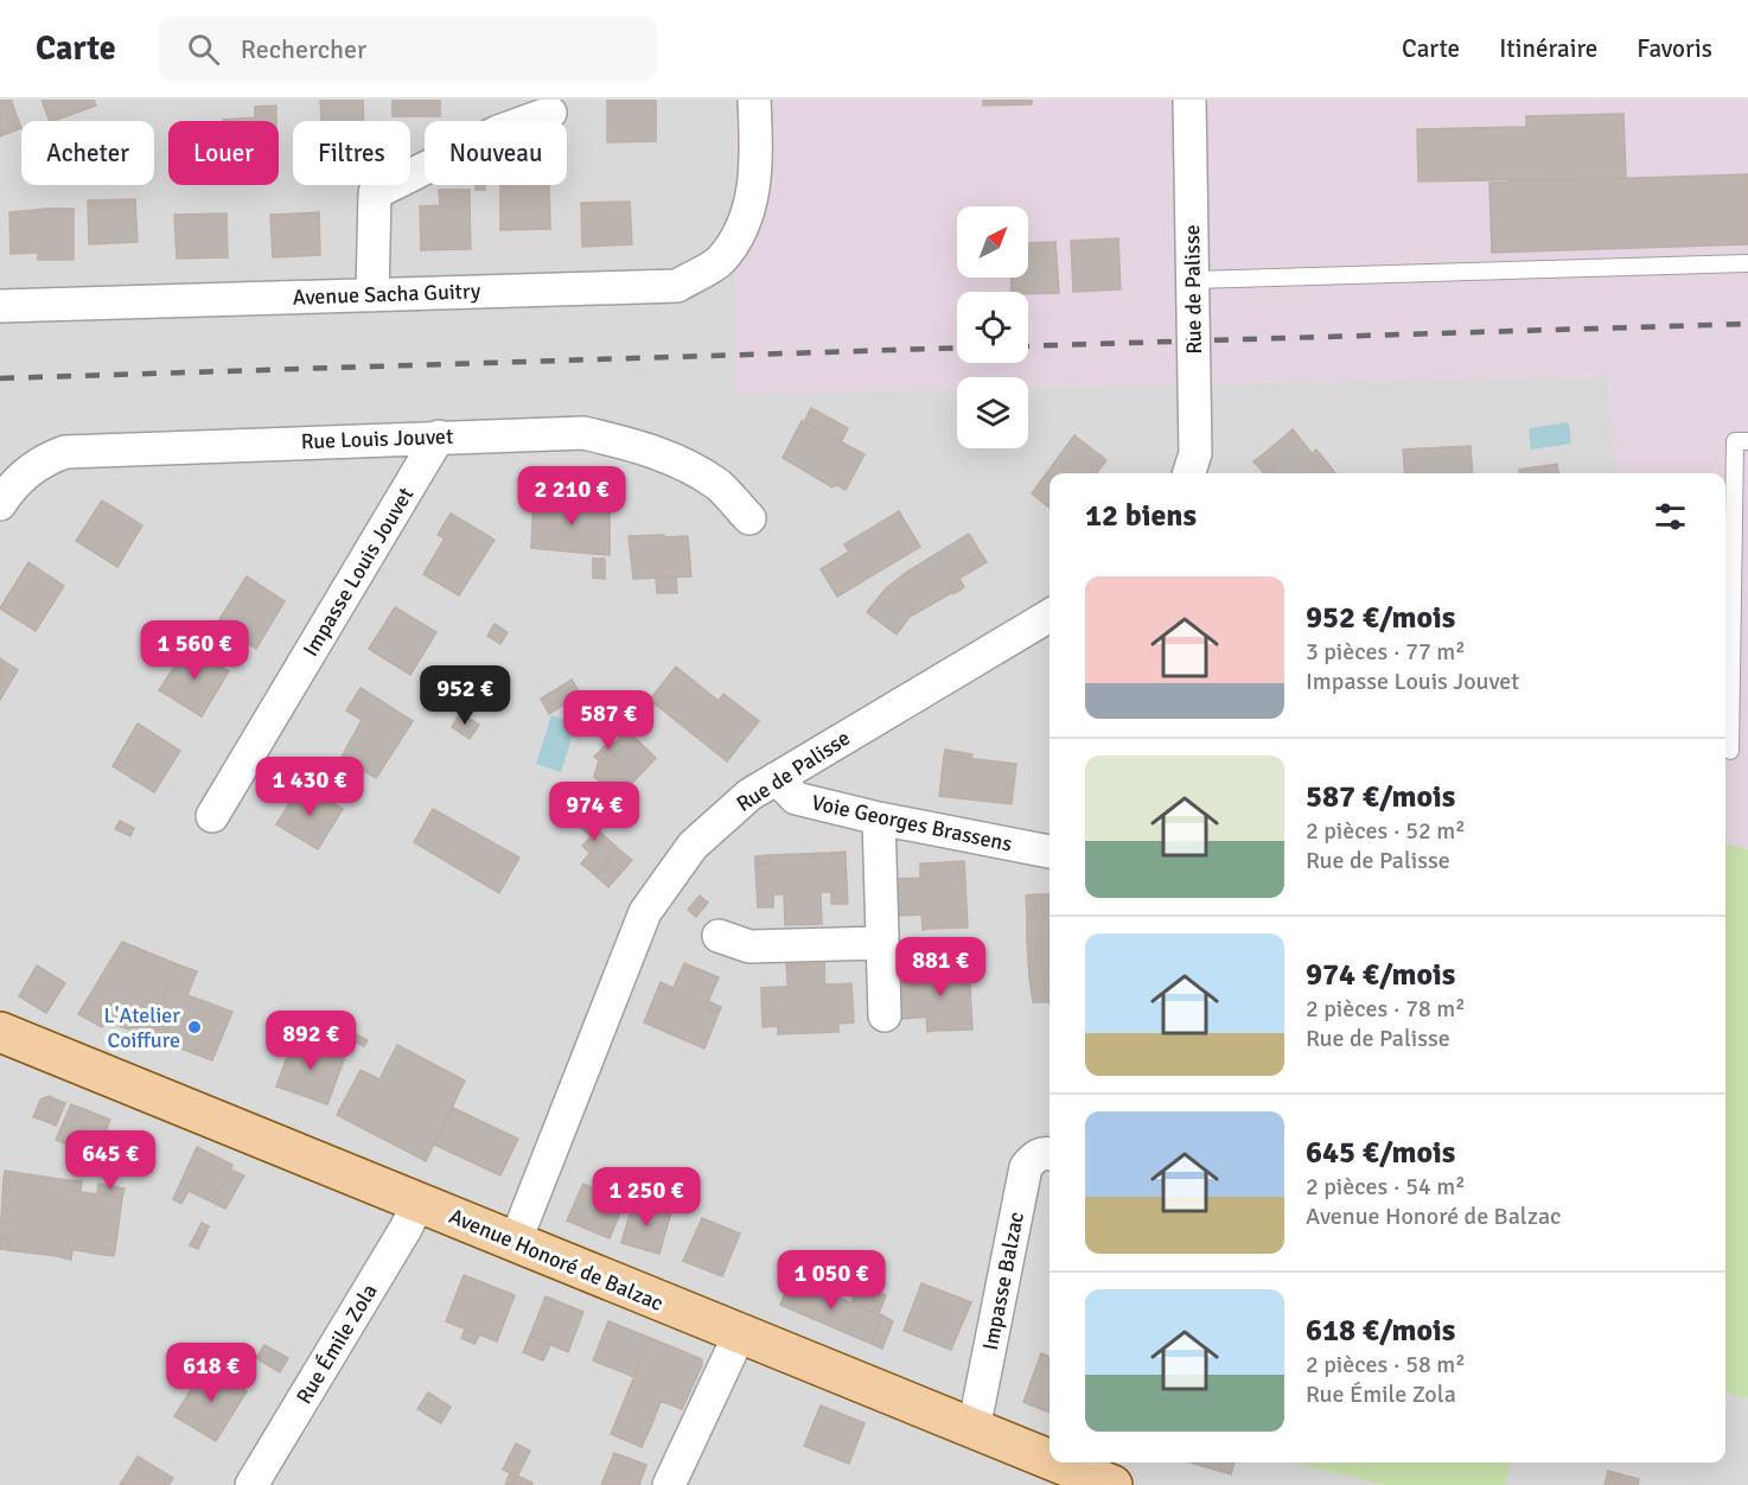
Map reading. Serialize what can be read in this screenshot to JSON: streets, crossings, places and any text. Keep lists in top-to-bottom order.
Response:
{
  "streets": {
    "main road": ["Avenue Honoré de Balzac"],
    "street": [
      "Rue de Palisse",
      "Avenue Sacha Guitry",
      "Rue Louis Jouvet",
      "Impasse Louis Jouvet",
      "Voie Georges Brassens",
      "Impasse Balzac",
      "Rue Émile Zola"
    ]
  },
  "crossings": [
    ["Rue de Palisse", "Voie Georges Brassens"],
    ["Rue de Palisse", "Avenue Honoré de Balzac"],
    ["Rue Louis Jouvet", "Impasse Louis Jouvet"],
    ["Avenue Honoré de Balzac", "Impasse Balzac"],
    ["Avenue Honoré de Balzac", "Rue Émile Zola"]
  ],
  "places": ["L'Atelier Coiffure"],
  "north": "top right",
  "page": {
    "header": "Carte",
    "search": "Rechercher",
    "nav": ["Carte", "Itinéraire", "Favoris"],
    "chip": [
      "Acheter",
      "Louer",
      "Filtres",
      "Nouveau"
    ],
    "price": [
      "2 210 €",
      "1 560 €",
      "952 €",
      "587 €",
      "1 430 €",
      "974 €",
      "881 €",
      "892 €",
      "645 €",
      "1 250 €",
      "1 050 €",
      "618 €"
    ],
    "heading": "12 biens",
    "list": [
      {
        "name": "952 €/mois",
        "note": "3 pièces · 77 m² · Impasse Louis Jouvet"
      },
      {
        "name": "587 €/mois",
        "note": "2 pièces · 52 m² · Rue de Palisse"
      },
      {
        "name": "974 €/mois",
        "note": "2 pièces · 78 m² · Rue de Palisse"
      },
      {
        "name": "645 €/mois",
        "note": "2 pièces · 54 m² · Avenue Honoré de Balzac"
      },
      {
        "name": "618 €/mois",
        "note": "2 pièces · 58 m² · Rue Émile Zola"
      }
    ]
  }
}
